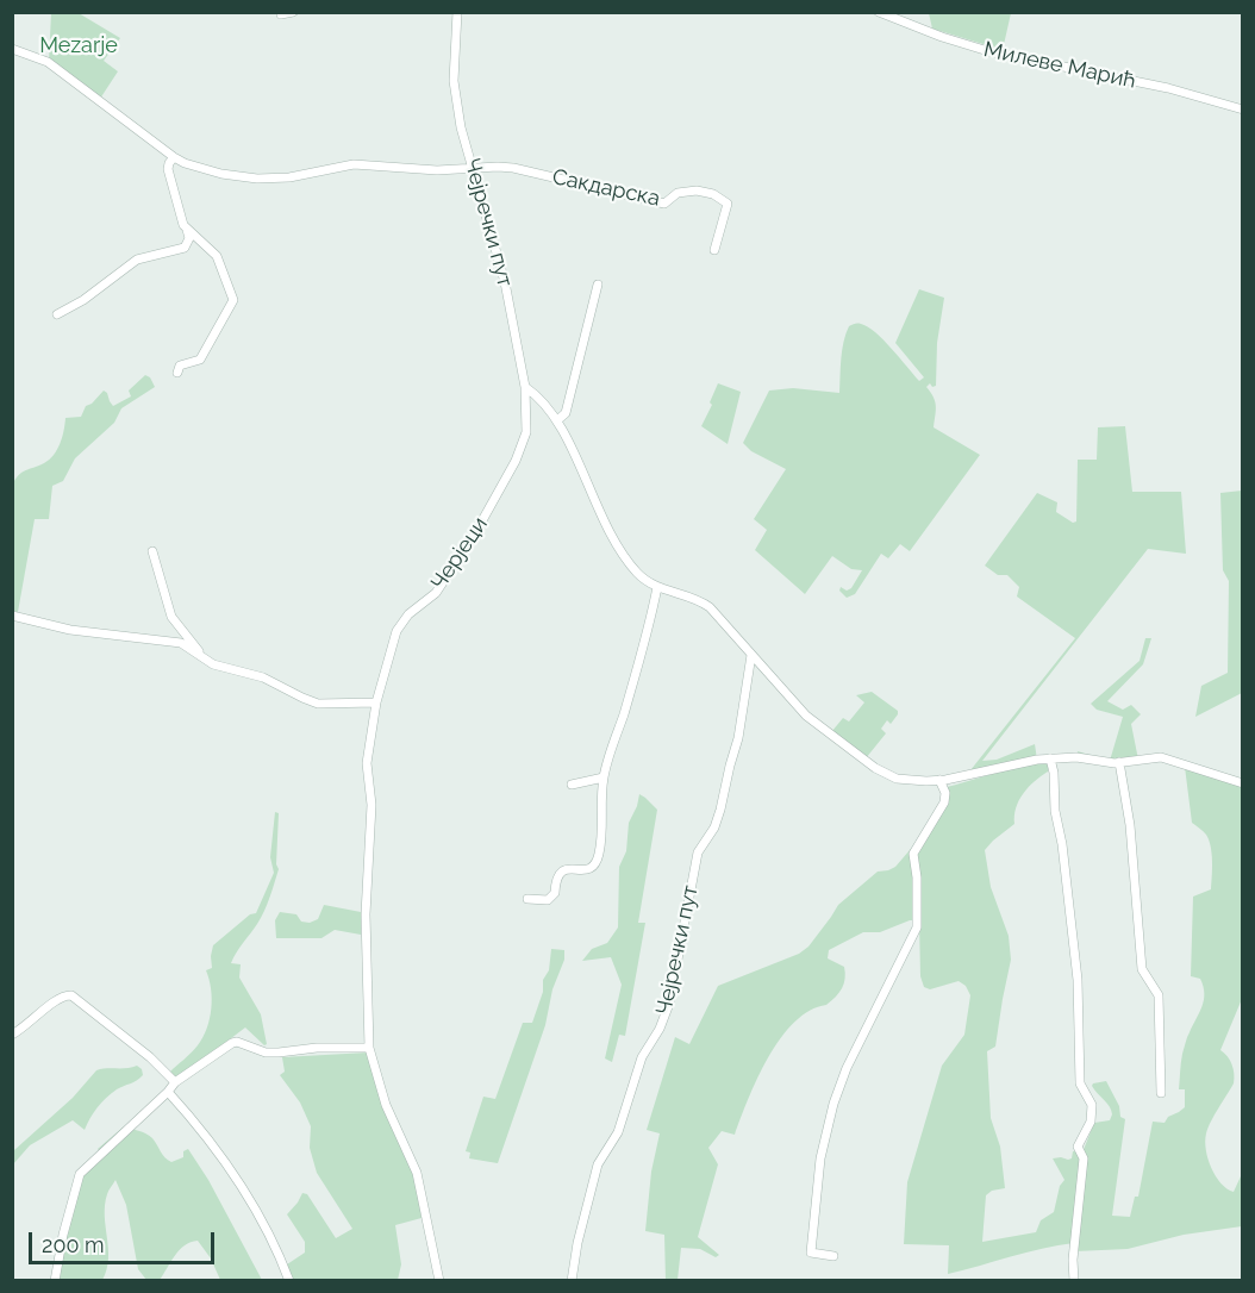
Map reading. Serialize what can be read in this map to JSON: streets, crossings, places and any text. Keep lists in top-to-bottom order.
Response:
{
  "streets": {
    "street": [
      "Милеве Мaрић",
      "Сакдарска",
      "Чејречки пут",
      "Черјеци"
    ]
  },
  "crossings": [
    ["Сакдарска", "Чејречки пут"],
    ["Чејречки пут", "Черјеци"]
  ],
  "parks": ["Mezarje"],
  "scale_bar": "200 m"
}
